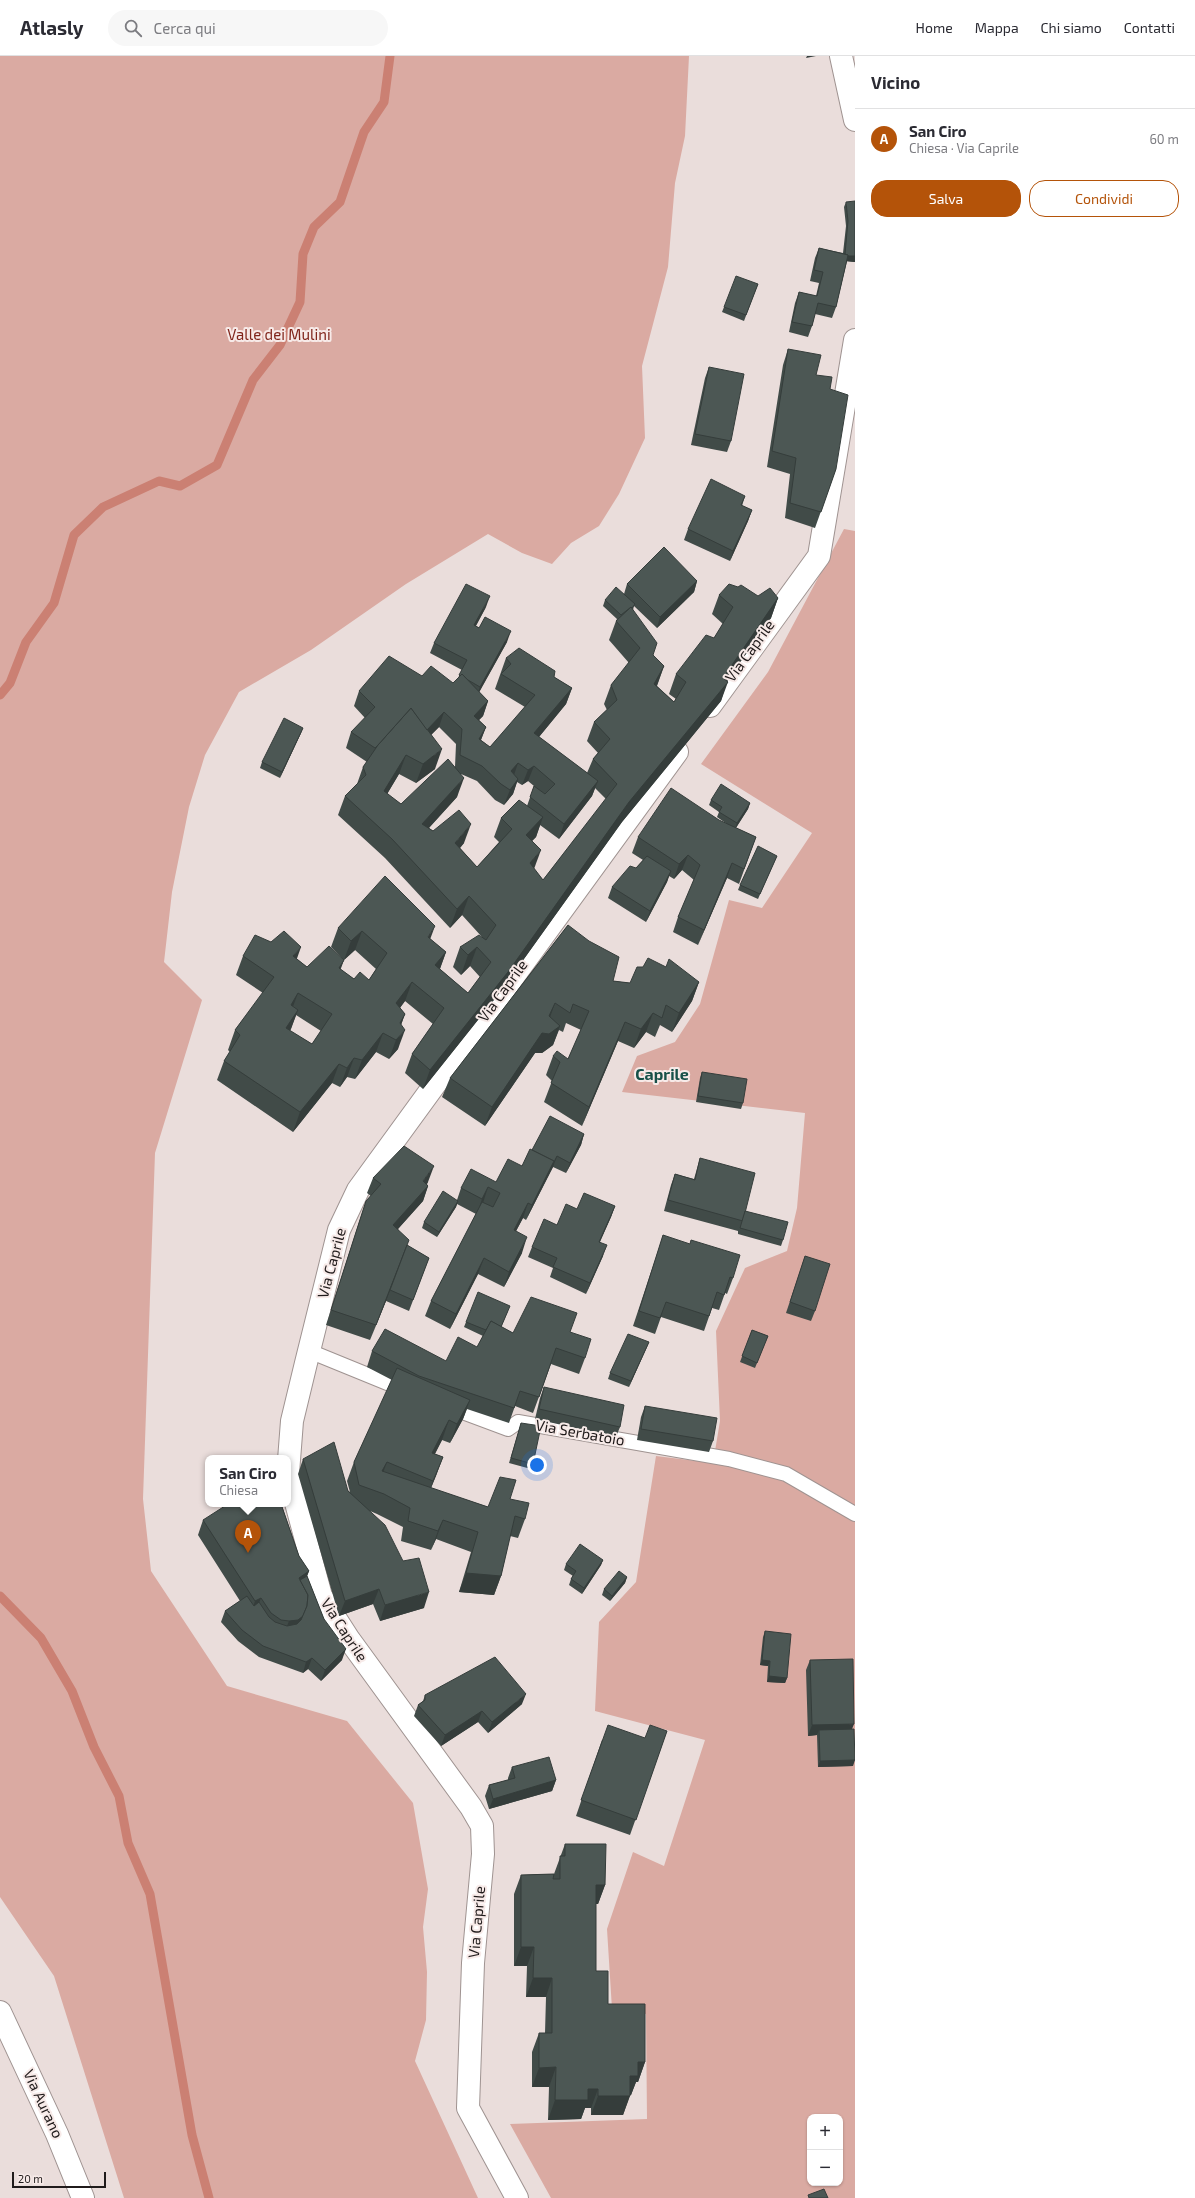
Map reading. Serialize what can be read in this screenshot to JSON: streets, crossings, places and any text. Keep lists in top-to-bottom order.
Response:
{
  "streets": {
    "street": ["Via Caprile", "Via Aurano"],
    "lane": ["Via Serbatoio"]
  },
  "districts": ["Caprile"],
  "parks": ["Valle dei Mulini"],
  "scale_bar": "20 m",
  "page": {
    "header": "Atlasly",
    "search": "Cerca qui",
    "nav": [
      "Home",
      "Mappa",
      "Chi siamo",
      "Contatti"
    ],
    "heading": "Vicino",
    "list": [
      {
        "mark": "A",
        "name": "San Ciro",
        "note": "Chiesa · Via Caprile",
        "value": "60 m"
      }
    ],
    "buttons": ["Salva", "Condividi"],
    "popup": ["San Ciro", "Chiesa"],
    "pins": "A",
    "map_buttons": ["+", "−"],
    "scale": "20 m"
  }
}
